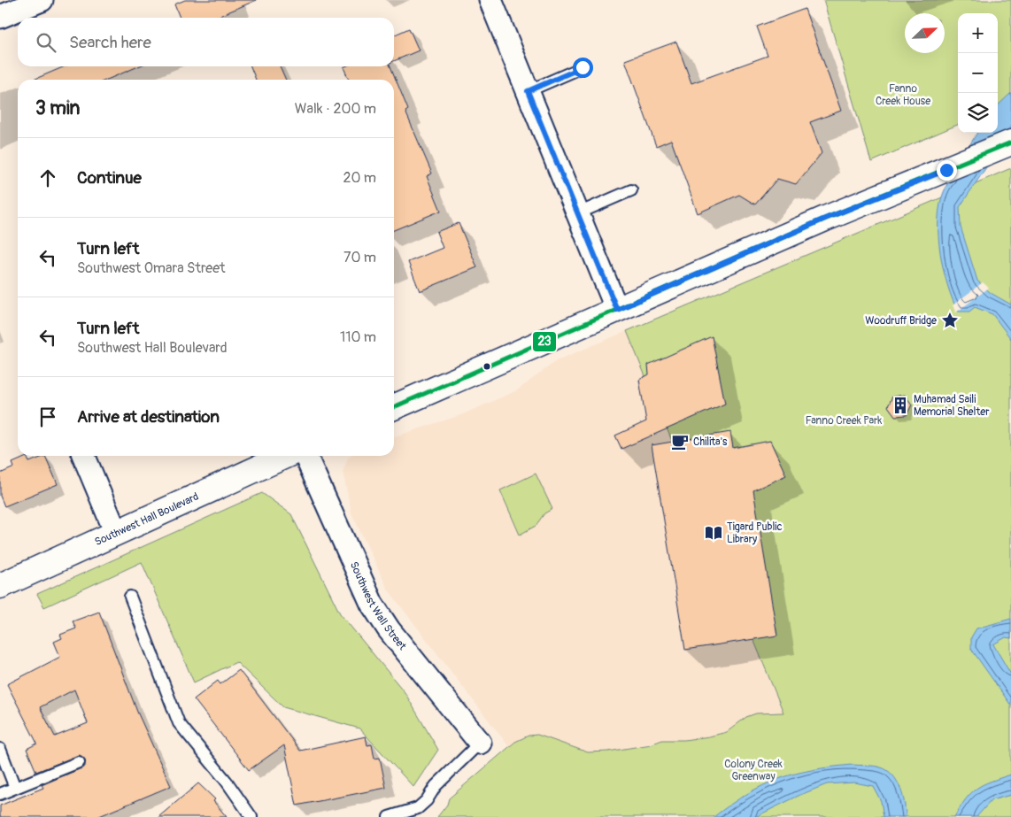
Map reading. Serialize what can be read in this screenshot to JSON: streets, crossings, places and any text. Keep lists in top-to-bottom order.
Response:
{
  "streets": {
    "main road": ["Southwest Hall Boulevard"],
    "street": ["Southwest Wall Street"]
  },
  "parks": ["Fanno Creek House", "Fanno Creek Park", "Colony Creek Greenway"],
  "places": {
    "place": ["Woodruff Bridge"],
    "building": ["Muhamad Saili Memorial Shelter"],
    "cafe": ["Chilita's"],
    "library": ["Tigard Public Library"]
  },
  "lines": ["transit line 23"],
  "north": "top right",
  "page": {
    "map_buttons": ["+", "−"],
    "search": "Search here",
    "heading": ["3 min", "Walk · 200 m"],
    "list": [
      ["Continue", "20 m"],
      ["Turn left", "Southwest Omara Street", "70 m"],
      ["Turn left", "Southwest Hall Boulevard", "110 m"],
      "Arrive at destination"
    ]
  }
}
